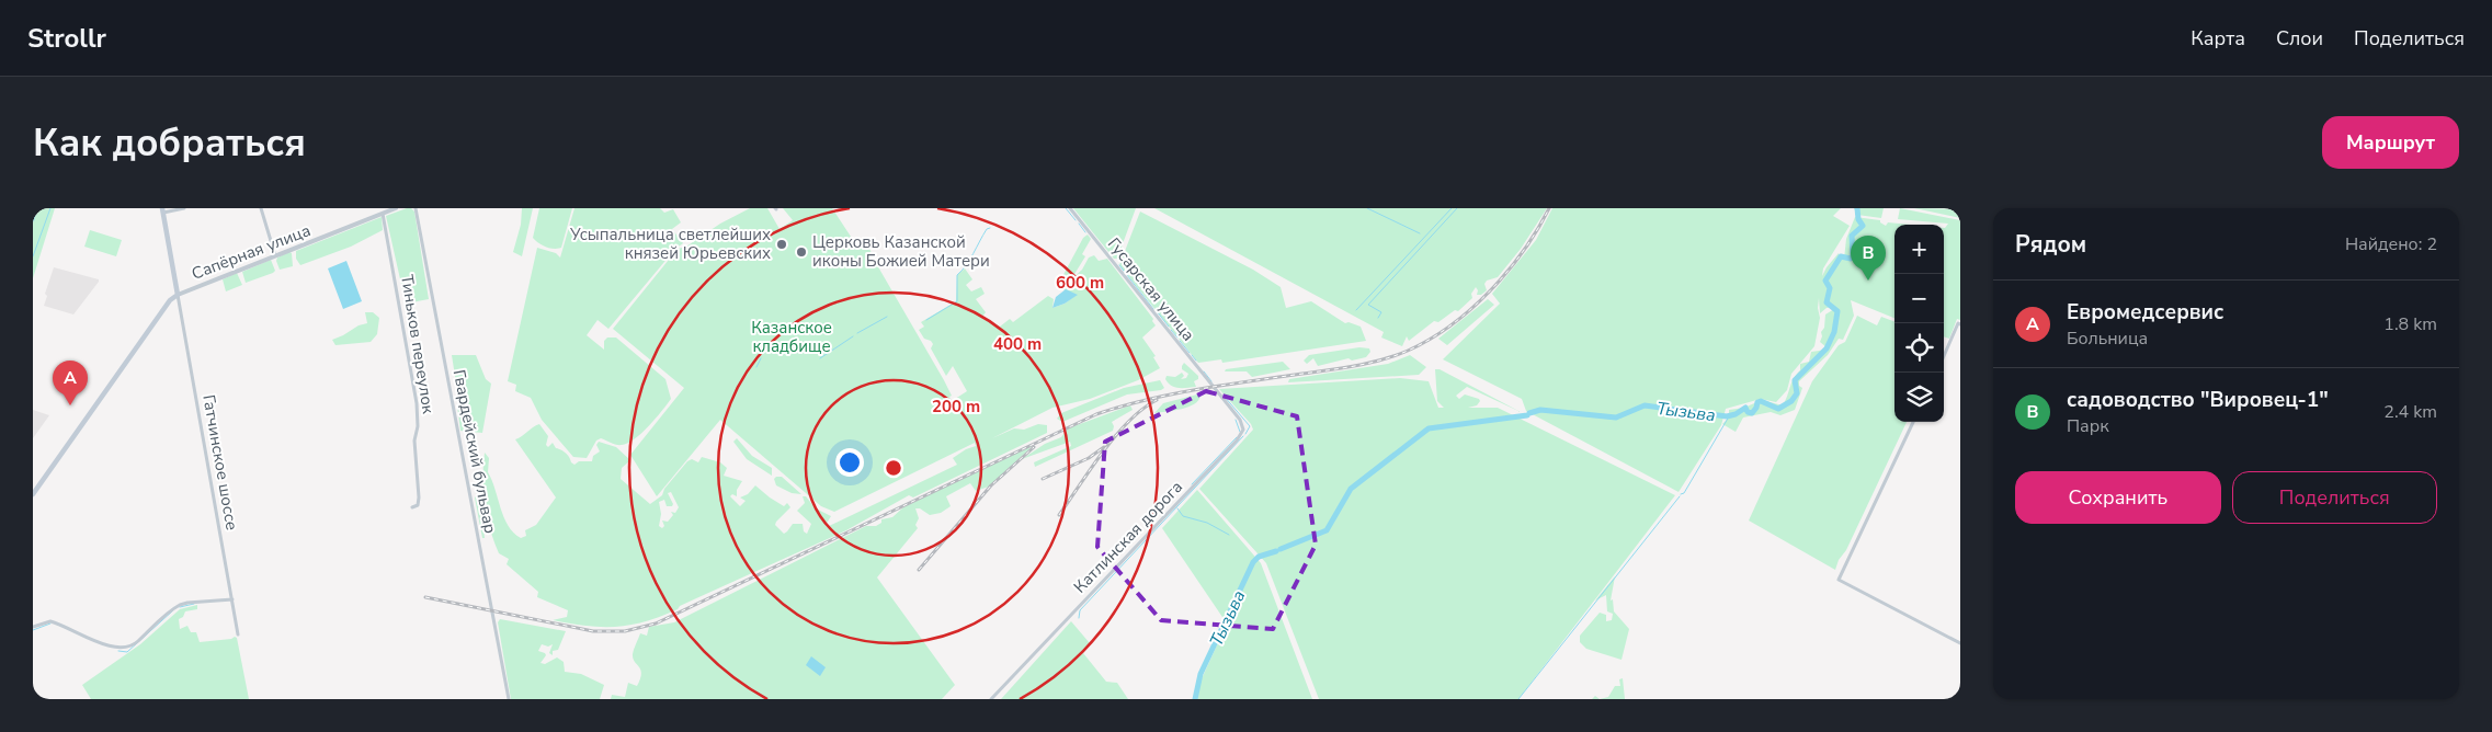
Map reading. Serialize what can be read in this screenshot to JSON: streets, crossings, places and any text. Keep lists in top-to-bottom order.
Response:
{
  "streets": {
    "street": [
      "Сапёрная улица",
      "Гусарская улица",
      "Тиньков переулок",
      "Гвардейский бульвар",
      "Гатчинское шоссе",
      "Катлинская дорога"
    ]
  },
  "crossings": [
    ["Сапёрная улица", "Тиньков переулок"],
    ["Сапёрная улица", "Гатчинское шоссе"],
    ["Гусарская улица", "Катлинская дорога"]
  ],
  "water": ["Тызьва"],
  "parks": ["Казанское кладбище"],
  "places": ["Усыпальница светлейших князей Юрьевских", "Церковь Казанской иконы Божией Матери"],
  "page": {
    "header": "Strollr",
    "nav": ["Карта", "Слои", "Поделиться"],
    "buttons": [
      "Маршрут",
      ["Сохранить", "Поделиться"]
    ],
    "title": "Как добраться",
    "heading": ["Рядом", "Найдено: 2"],
    "map_buttons": ["+", "−"],
    "pins": ["B", "A"],
    "list": [
      {
        "mark": "A",
        "name": "Евромедсервис",
        "note": "Больница",
        "value": "1.8 km"
      },
      {
        "mark": "B",
        "name": "садоводство \"Вировец-1\"",
        "note": "Парк",
        "value": "2.4 km"
      }
    ]
  },
  "rings": ["600 m", "400 m", "200 m"]
}
